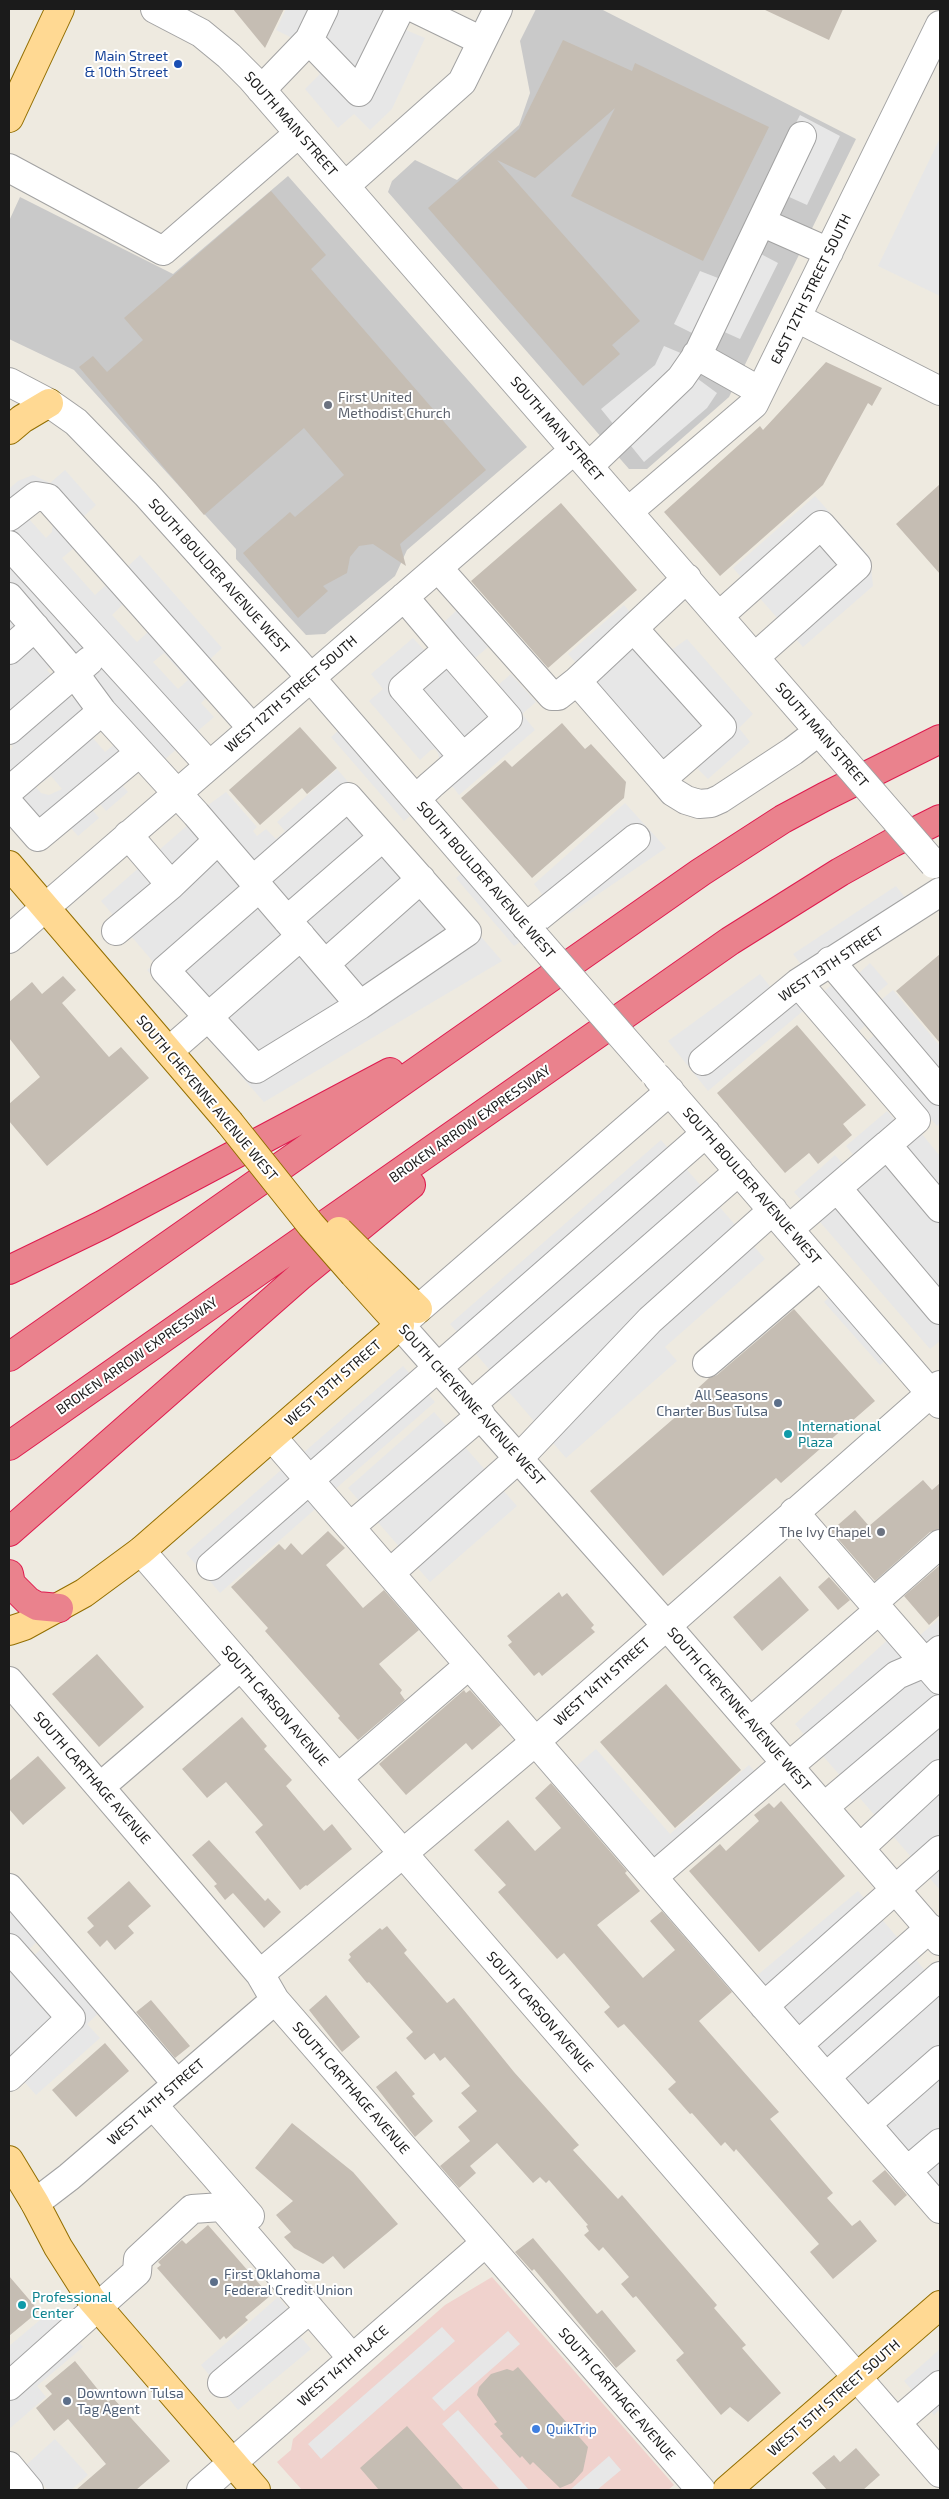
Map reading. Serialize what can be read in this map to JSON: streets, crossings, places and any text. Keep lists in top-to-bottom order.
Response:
{
  "streets": {
    "highway": ["BROKEN ARROW EXPRESSWAY"],
    "main road": ["WEST 13TH STREET", "SOUTH CHEYENNE AVENUE WEST", "WEST 15TH STREET SOUTH"],
    "street": [
      "SOUTH MAIN STREET",
      "EAST 12TH STREET SOUTH",
      "SOUTH BOULDER AVENUE WEST",
      "WEST 12TH STREET SOUTH",
      "WEST 14TH STREET",
      "SOUTH CARSON AVENUE",
      "SOUTH CARTHAGE AVENUE",
      "WEST 14TH PLACE"
    ]
  },
  "crossings": [
    ["SOUTH MAIN STREET", "EAST 12TH STREET SOUTH"],
    ["SOUTH MAIN STREET", "WEST 12TH STREET SOUTH"],
    ["SOUTH BOULDER AVENUE WEST", "WEST 12TH STREET SOUTH"],
    ["SOUTH BOULDER AVENUE WEST", "WEST 13TH STREET"],
    ["SOUTH BOULDER AVENUE WEST", "WEST 14TH STREET"],
    ["WEST 12TH STREET SOUTH", "SOUTH CHEYENNE AVENUE WEST"],
    ["WEST 13TH STREET", "SOUTH CHEYENNE AVENUE WEST"],
    ["WEST 13TH STREET", "SOUTH CARSON AVENUE"],
    ["SOUTH CHEYENNE AVENUE WEST", "WEST 14TH STREET"],
    ["WEST 14TH STREET", "SOUTH CARSON AVENUE"],
    ["WEST 14TH STREET", "SOUTH CARTHAGE AVENUE"],
    ["SOUTH CARSON AVENUE", "WEST 15TH STREET SOUTH"],
    ["SOUTH CARTHAGE AVENUE", "WEST 14TH PLACE"]
  ],
  "places": [
    "Main Street & 10th Street",
    "First United Methodist Church",
    "All Seasons Charter Bus Tulsa",
    "International Plaza",
    "The Ivy Chapel",
    "First Oklahoma Federal Credit Union",
    "Professional Center",
    "Downtown Tulsa Tag Agent",
    "QuikTrip"
  ]
}
